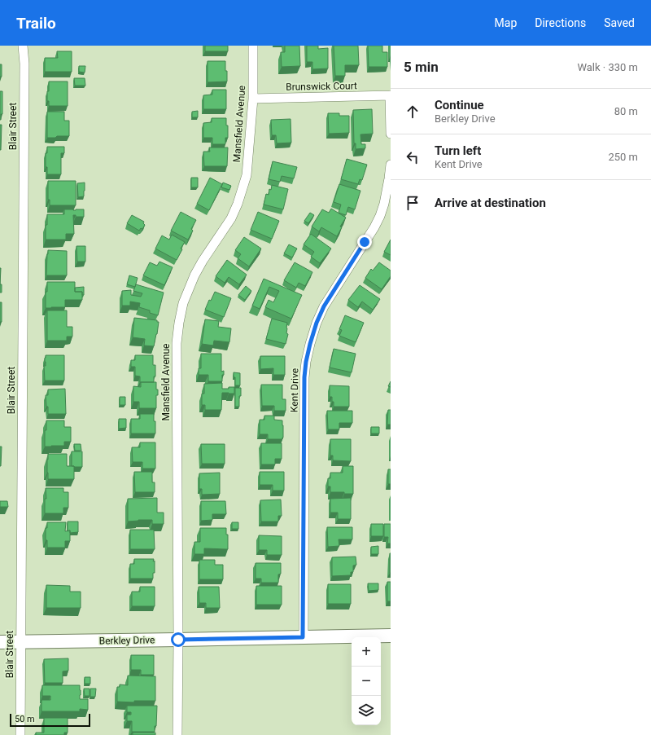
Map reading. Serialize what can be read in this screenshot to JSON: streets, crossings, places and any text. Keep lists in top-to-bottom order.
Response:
{
  "streets": {
    "street": [
      "Brunswick Court",
      "Mansfield Avenue",
      "Blair Street",
      "Kent Drive",
      "Berkley Drive"
    ]
  },
  "crossings": [
    ["Brunswick Court", "Mansfield Avenue"],
    ["Mansfield Avenue", "Berkley Drive"],
    ["Blair Street", "Berkley Drive"],
    ["Kent Drive", "Berkley Drive"]
  ],
  "scale_bar": "50 m",
  "page": {
    "header": "Trailo",
    "nav": ["Map", "Directions", "Saved"],
    "heading": ["5 min", "Walk · 330 m"],
    "list": [
      ["Continue", "Berkley Drive", "80 m"],
      ["Turn left", "Kent Drive", "250 m"],
      "Arrive at destination"
    ],
    "map_buttons": ["+", "−"],
    "scale": "50 m"
  }
}
